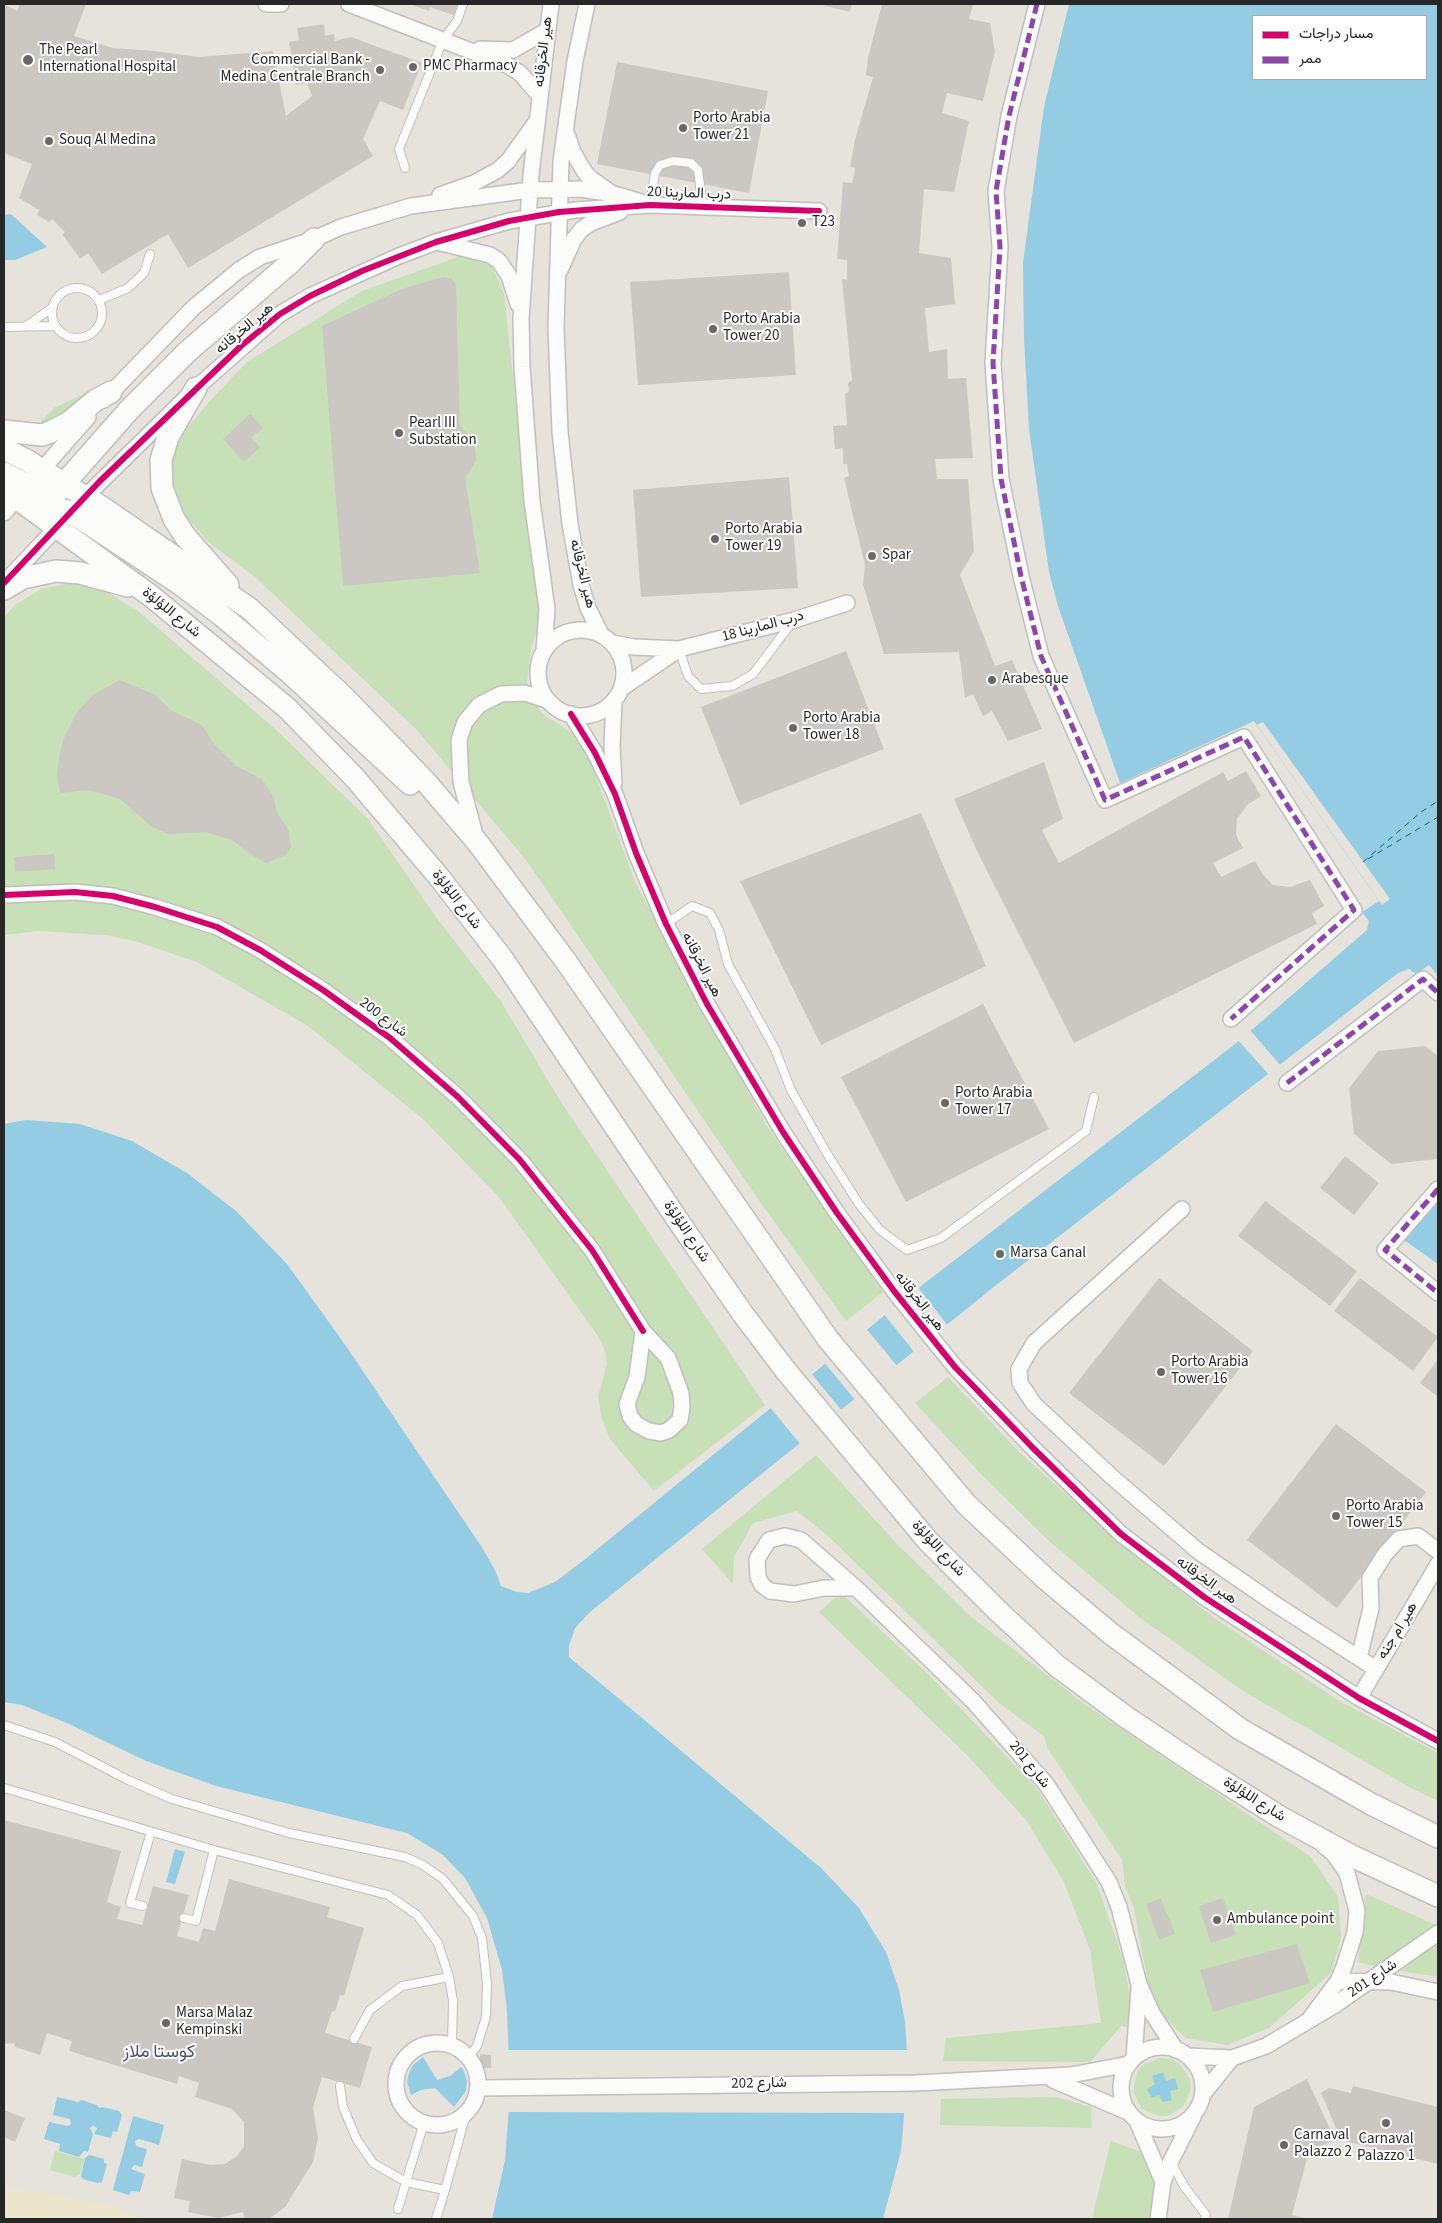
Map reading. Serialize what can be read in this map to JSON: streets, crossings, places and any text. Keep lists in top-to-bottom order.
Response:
{
  "streets": {
    "main road": ["شارع اللؤلؤة"],
    "street": [
      "هير الخرقانه",
      "درب المارينا 20",
      "درب المارينا 18",
      "شارع 200",
      "هير ام جنه",
      "شارع 201",
      "شارع 202"
    ]
  },
  "crossings": [
    ["هير الخرقانه", "درب المارينا 20"],
    ["هير الخرقانه", "شارع اللؤلؤة"],
    ["هير الخرقانه", "درب المارينا 18"],
    ["هير الخرقانه", "هير ام جنه"],
    ["شارع اللؤلؤة", "شارع 201"],
    ["شارع 201", "شارع 202"]
  ],
  "districts": ["كوستا ملاز"],
  "places": [
    "The Pearl International Hospital",
    "PMC Pharmacy",
    "Commercial Bank - Medina Centrale Branch",
    "Porto Arabia Tower 21",
    "Souq Al Medina",
    "T23",
    "Porto Arabia Tower 20",
    "Pearl III Substation",
    "Porto Arabia Tower 19",
    "Spar",
    "Arabesque",
    "Porto Arabia Tower 18",
    "Porto Arabia Tower 17",
    "Marsa Canal",
    "Porto Arabia Tower 16",
    "Porto Arabia Tower 15",
    "Ambulance point",
    "Marsa Malaz Kempinski",
    "Carnaval Palazzo 1",
    "Carnaval Palazzo 2"
  ],
  "legend": ["مسار دراجات", "ممر"]
}
